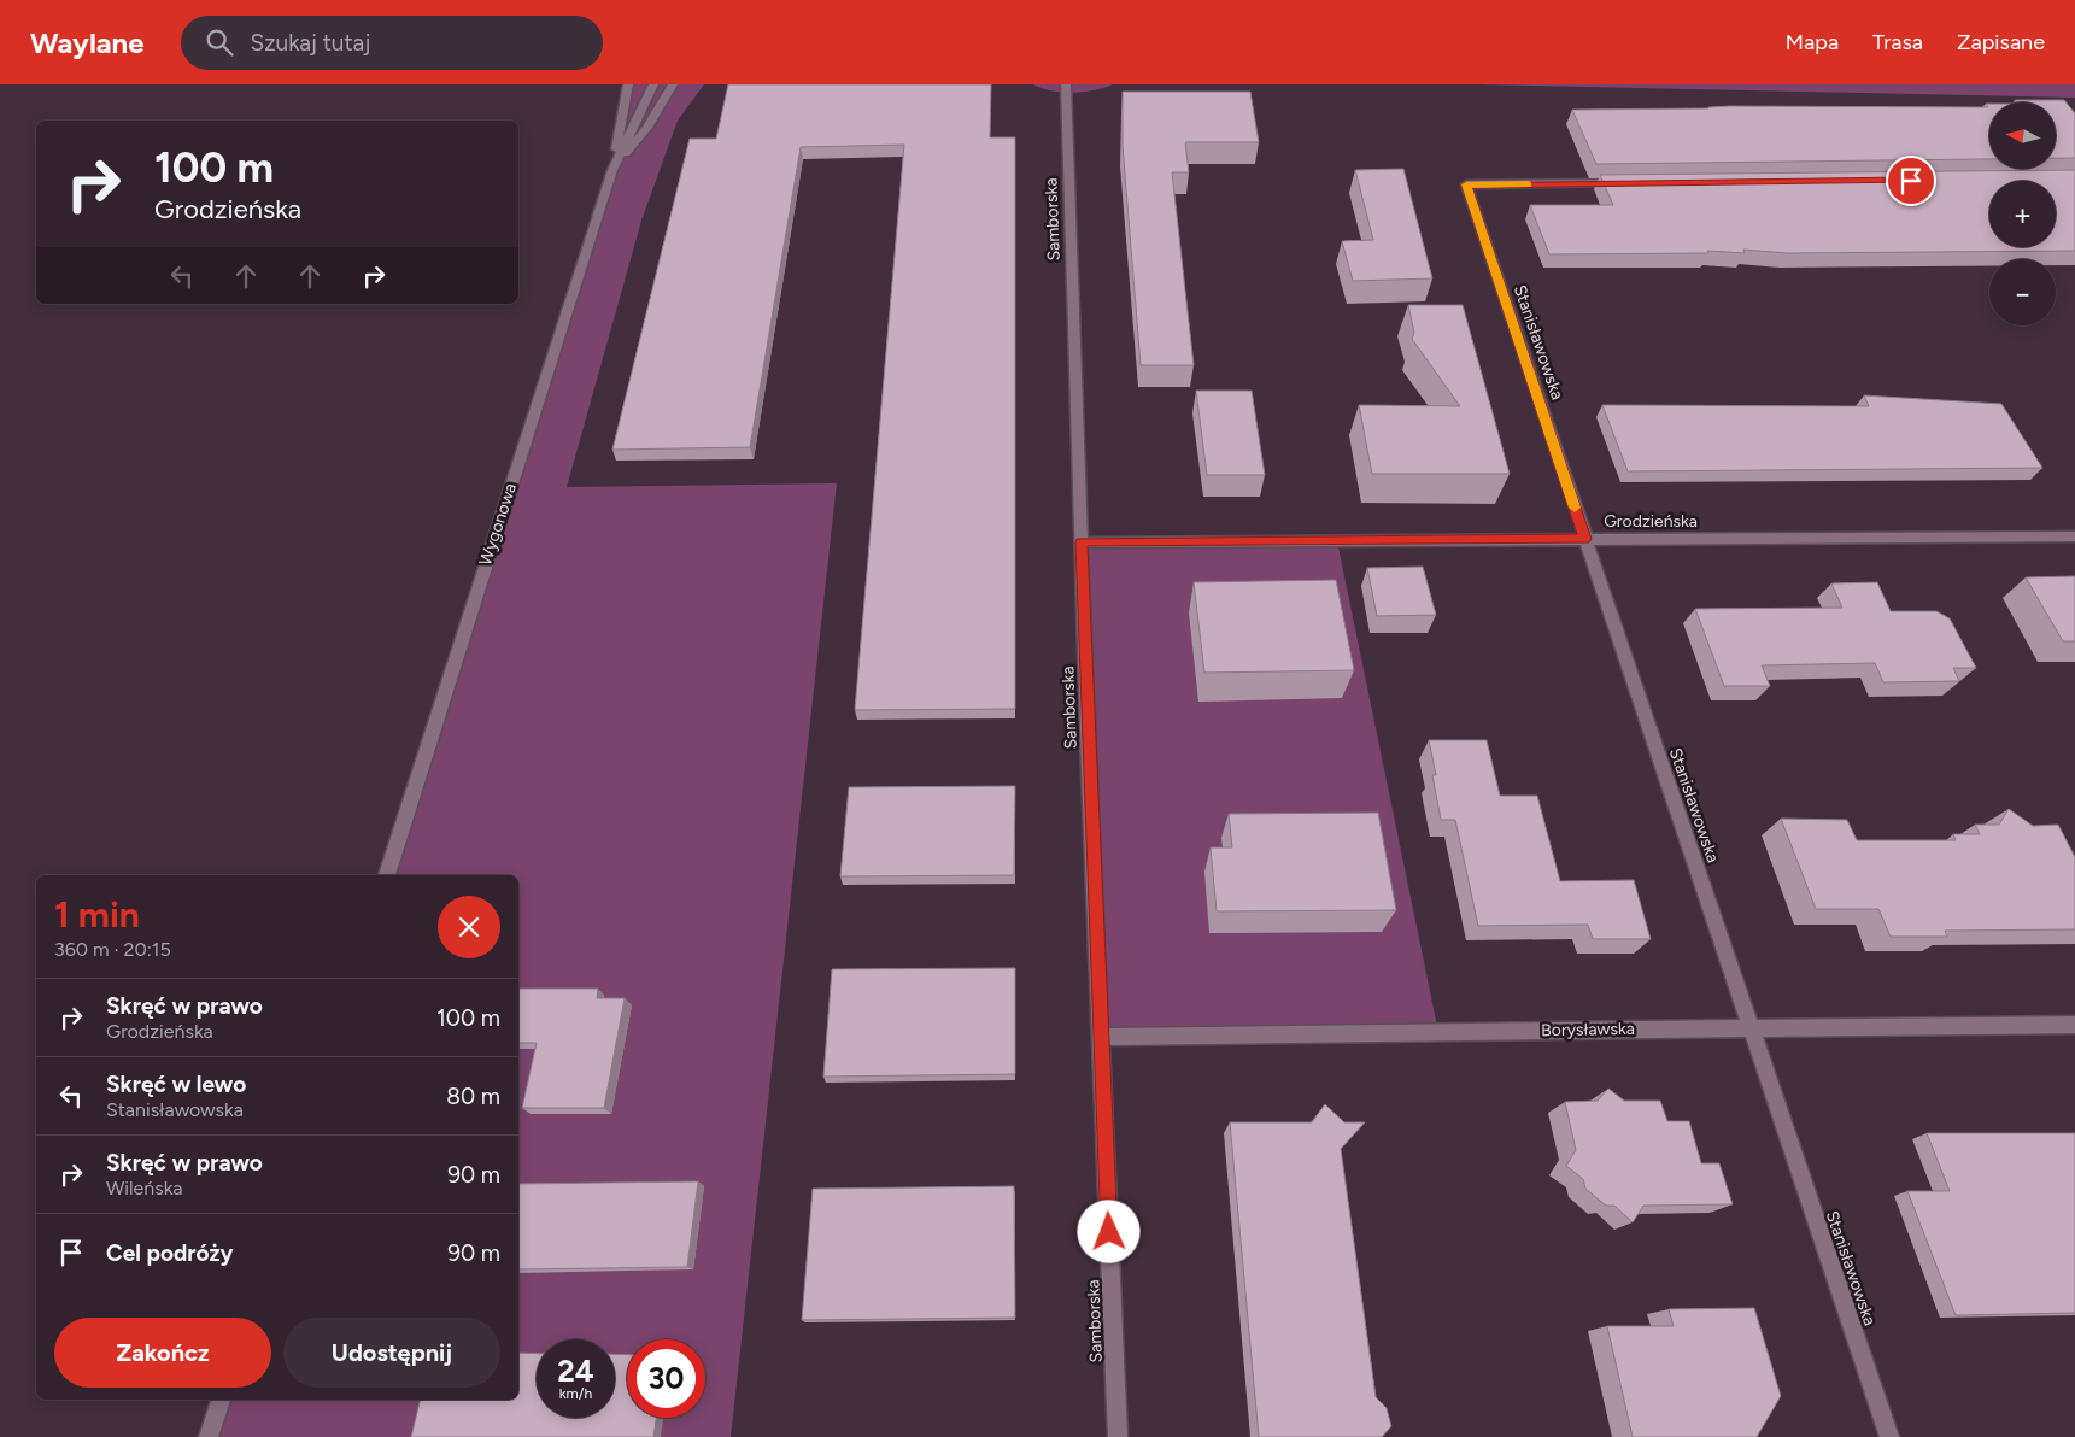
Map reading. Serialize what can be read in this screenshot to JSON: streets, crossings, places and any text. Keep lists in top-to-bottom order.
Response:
{
  "streets": {
    "street": [
      "Samborska",
      "Stanisławowska",
      "Grodzieńska",
      "Wygonowa",
      "Borysławska"
    ]
  },
  "crossings": [
    ["Samborska", "Grodzieńska"],
    ["Samborska", "Borysławska"],
    ["Stanisławowska", "Grodzieńska"],
    ["Stanisławowska", "Borysławska"]
  ],
  "north": "left",
  "page": {
    "header": "Waylane",
    "search": "Szukaj tutaj",
    "nav": ["Mapa", "Trasa", "Zapisane"],
    "map_buttons": ["+", "−"],
    "turn": ["100 m", "Grodzieńska"],
    "heading": ["1 min", "360 m · 20:15"],
    "list": [
      {
        "name": "Skręć w prawo",
        "note": "Grodzieńska",
        "value": "100 m"
      },
      {
        "name": "Skręć w lewo",
        "note": "Stanisławowska",
        "value": "80 m"
      },
      {
        "name": "Skręć w prawo",
        "note": "Wileńska",
        "value": "90 m"
      },
      {
        "name": "Cel podróży",
        "value": "90 m"
      }
    ],
    "buttons": ["Zakończ", "Udostępnij"],
    "speed": "24 km/h",
    "limit": "30"
  }
}
